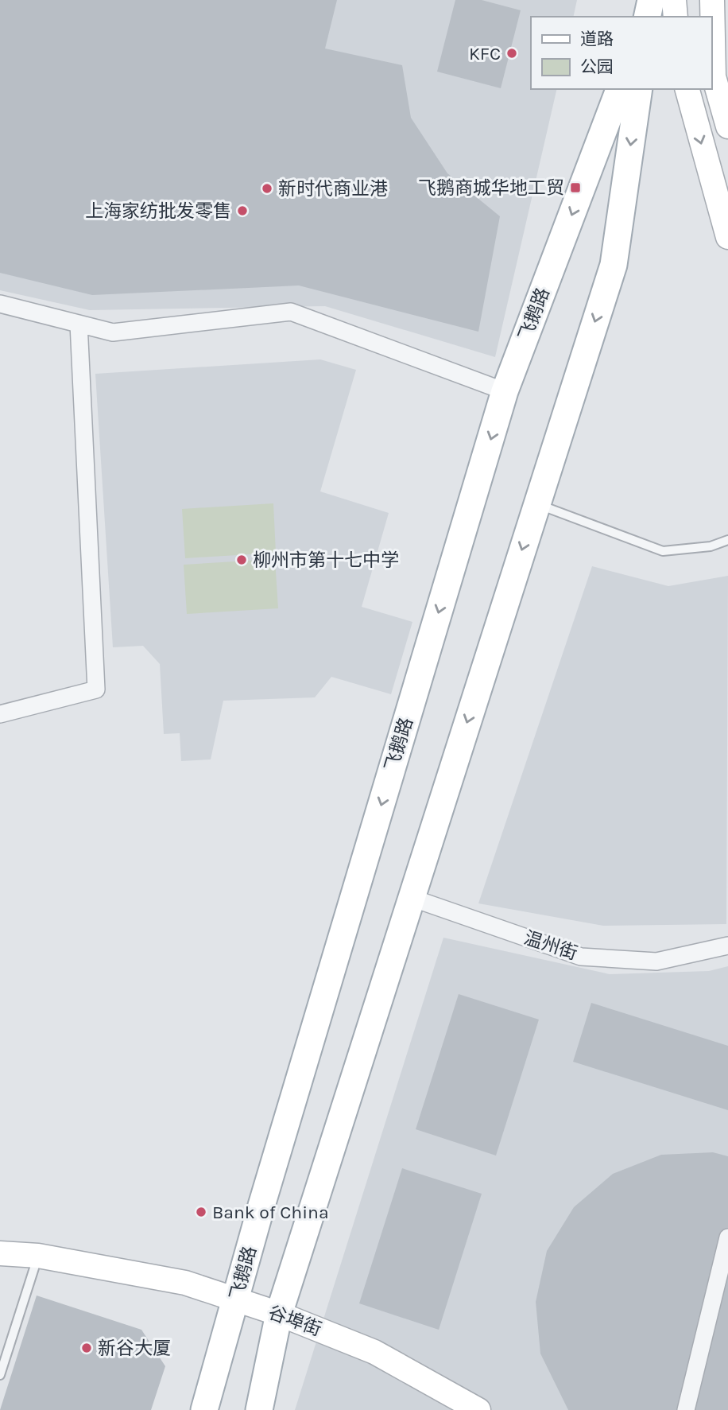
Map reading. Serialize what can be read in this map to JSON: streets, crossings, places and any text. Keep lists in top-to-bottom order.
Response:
{
  "streets": {
    "main road": ["飞鹅路"],
    "street": ["温州街", "谷埠街"]
  },
  "crossings": [
    ["飞鹅路", "谷埠街"]
  ],
  "places": {
    "other": [
      "KFC",
      "新时代商业港",
      "上海家纺批发零售",
      "柳州市第十七中学",
      "Bank of China",
      "新谷大厦"
    ],
    "transit": ["飞鹅商城华地工贸"]
  },
  "legend": ["道路", "公园"]
}
